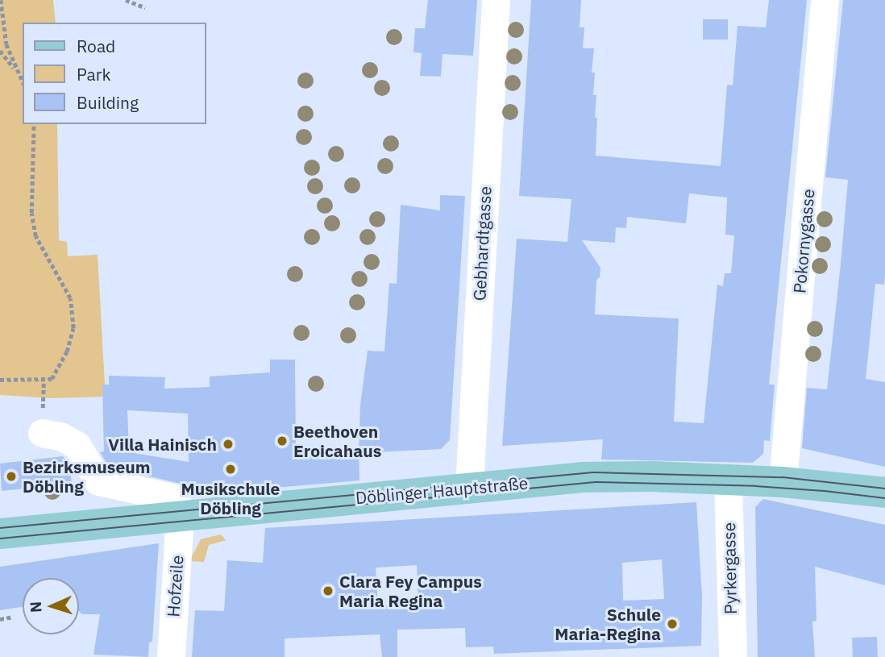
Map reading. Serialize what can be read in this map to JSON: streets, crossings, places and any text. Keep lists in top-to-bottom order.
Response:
{
  "streets": {
    "main road": ["Döblinger Hauptstraße"],
    "street": [
      "Pokornygasse",
      "Gebhardtgasse",
      "Pyrkergasse",
      "Hofzeile"
    ]
  },
  "crossings": [
    ["Pokornygasse", "Döblinger Hauptstraße"],
    ["Gebhardtgasse", "Döblinger Hauptstraße"],
    ["Döblinger Hauptstraße", "Pyrkergasse"],
    ["Döblinger Hauptstraße", "Hofzeile"]
  ],
  "places": [
    "Beethoven Eroicahaus",
    "Villa Hainisch",
    "Musikschule Döbling",
    "Bezirksmuseum Döbling",
    "Clara Fey Campus Maria Regina",
    "Schule Maria-Regina"
  ],
  "legend": ["Road", "Park", "Building"],
  "north": "left"
}
